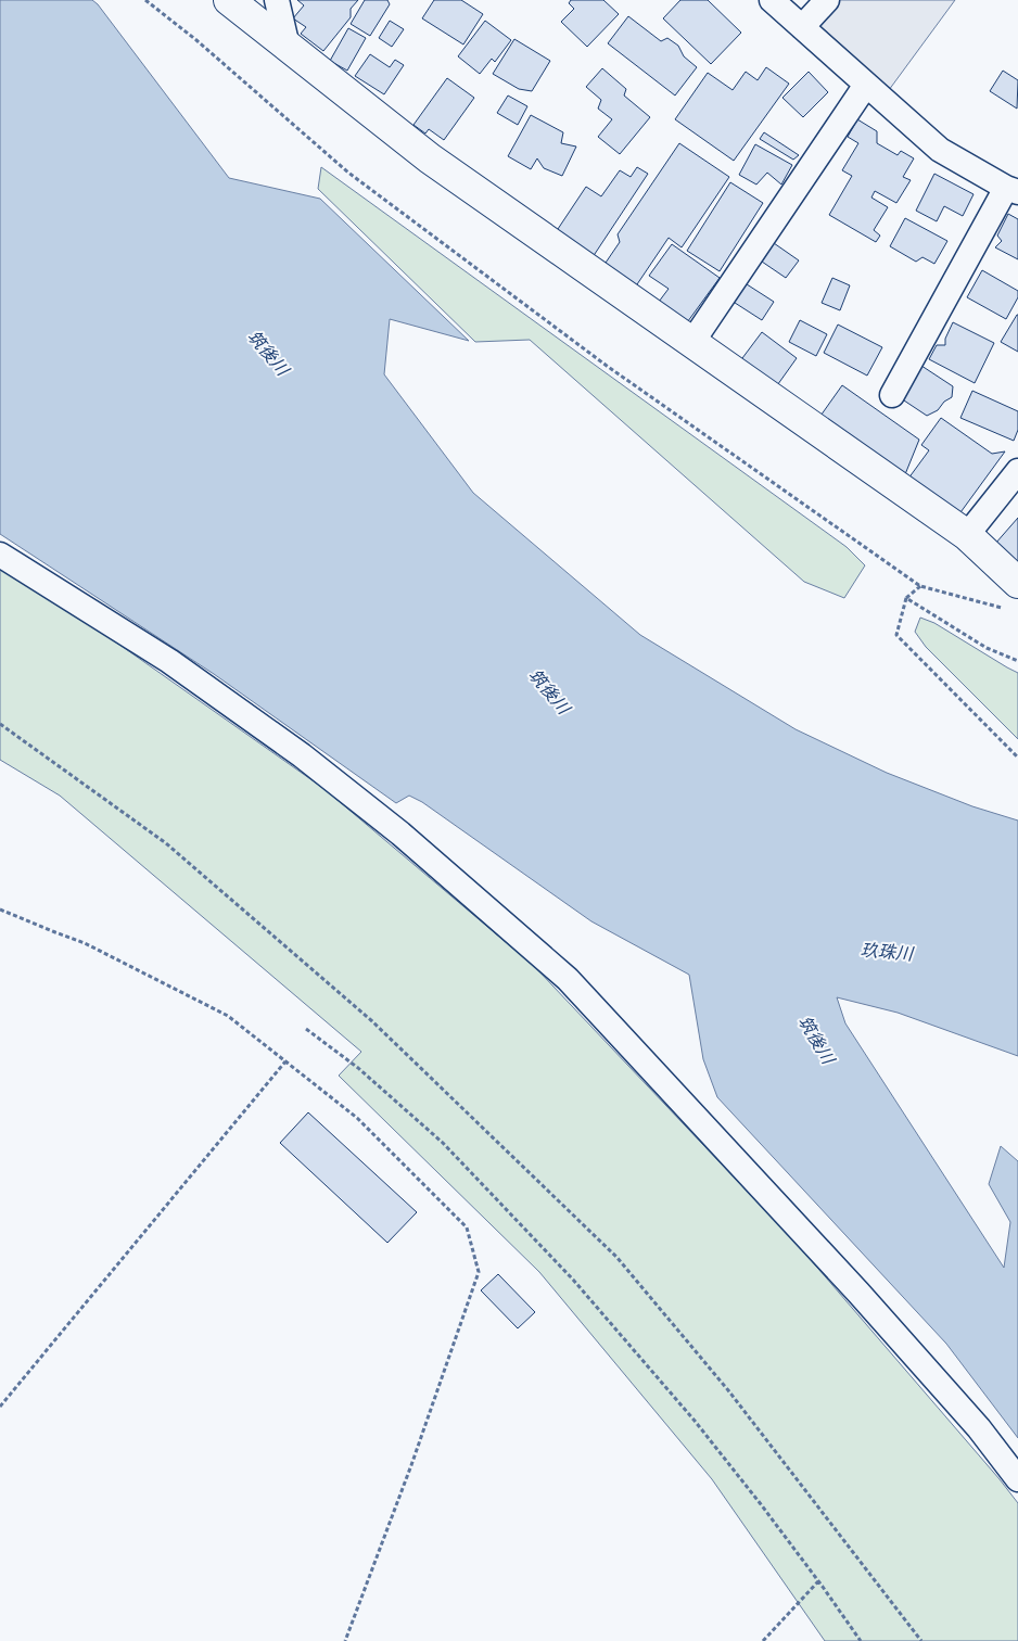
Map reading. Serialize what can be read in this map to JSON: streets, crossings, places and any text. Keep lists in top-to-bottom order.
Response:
{
  "water": ["筑後川", "玖珠川"]
}
